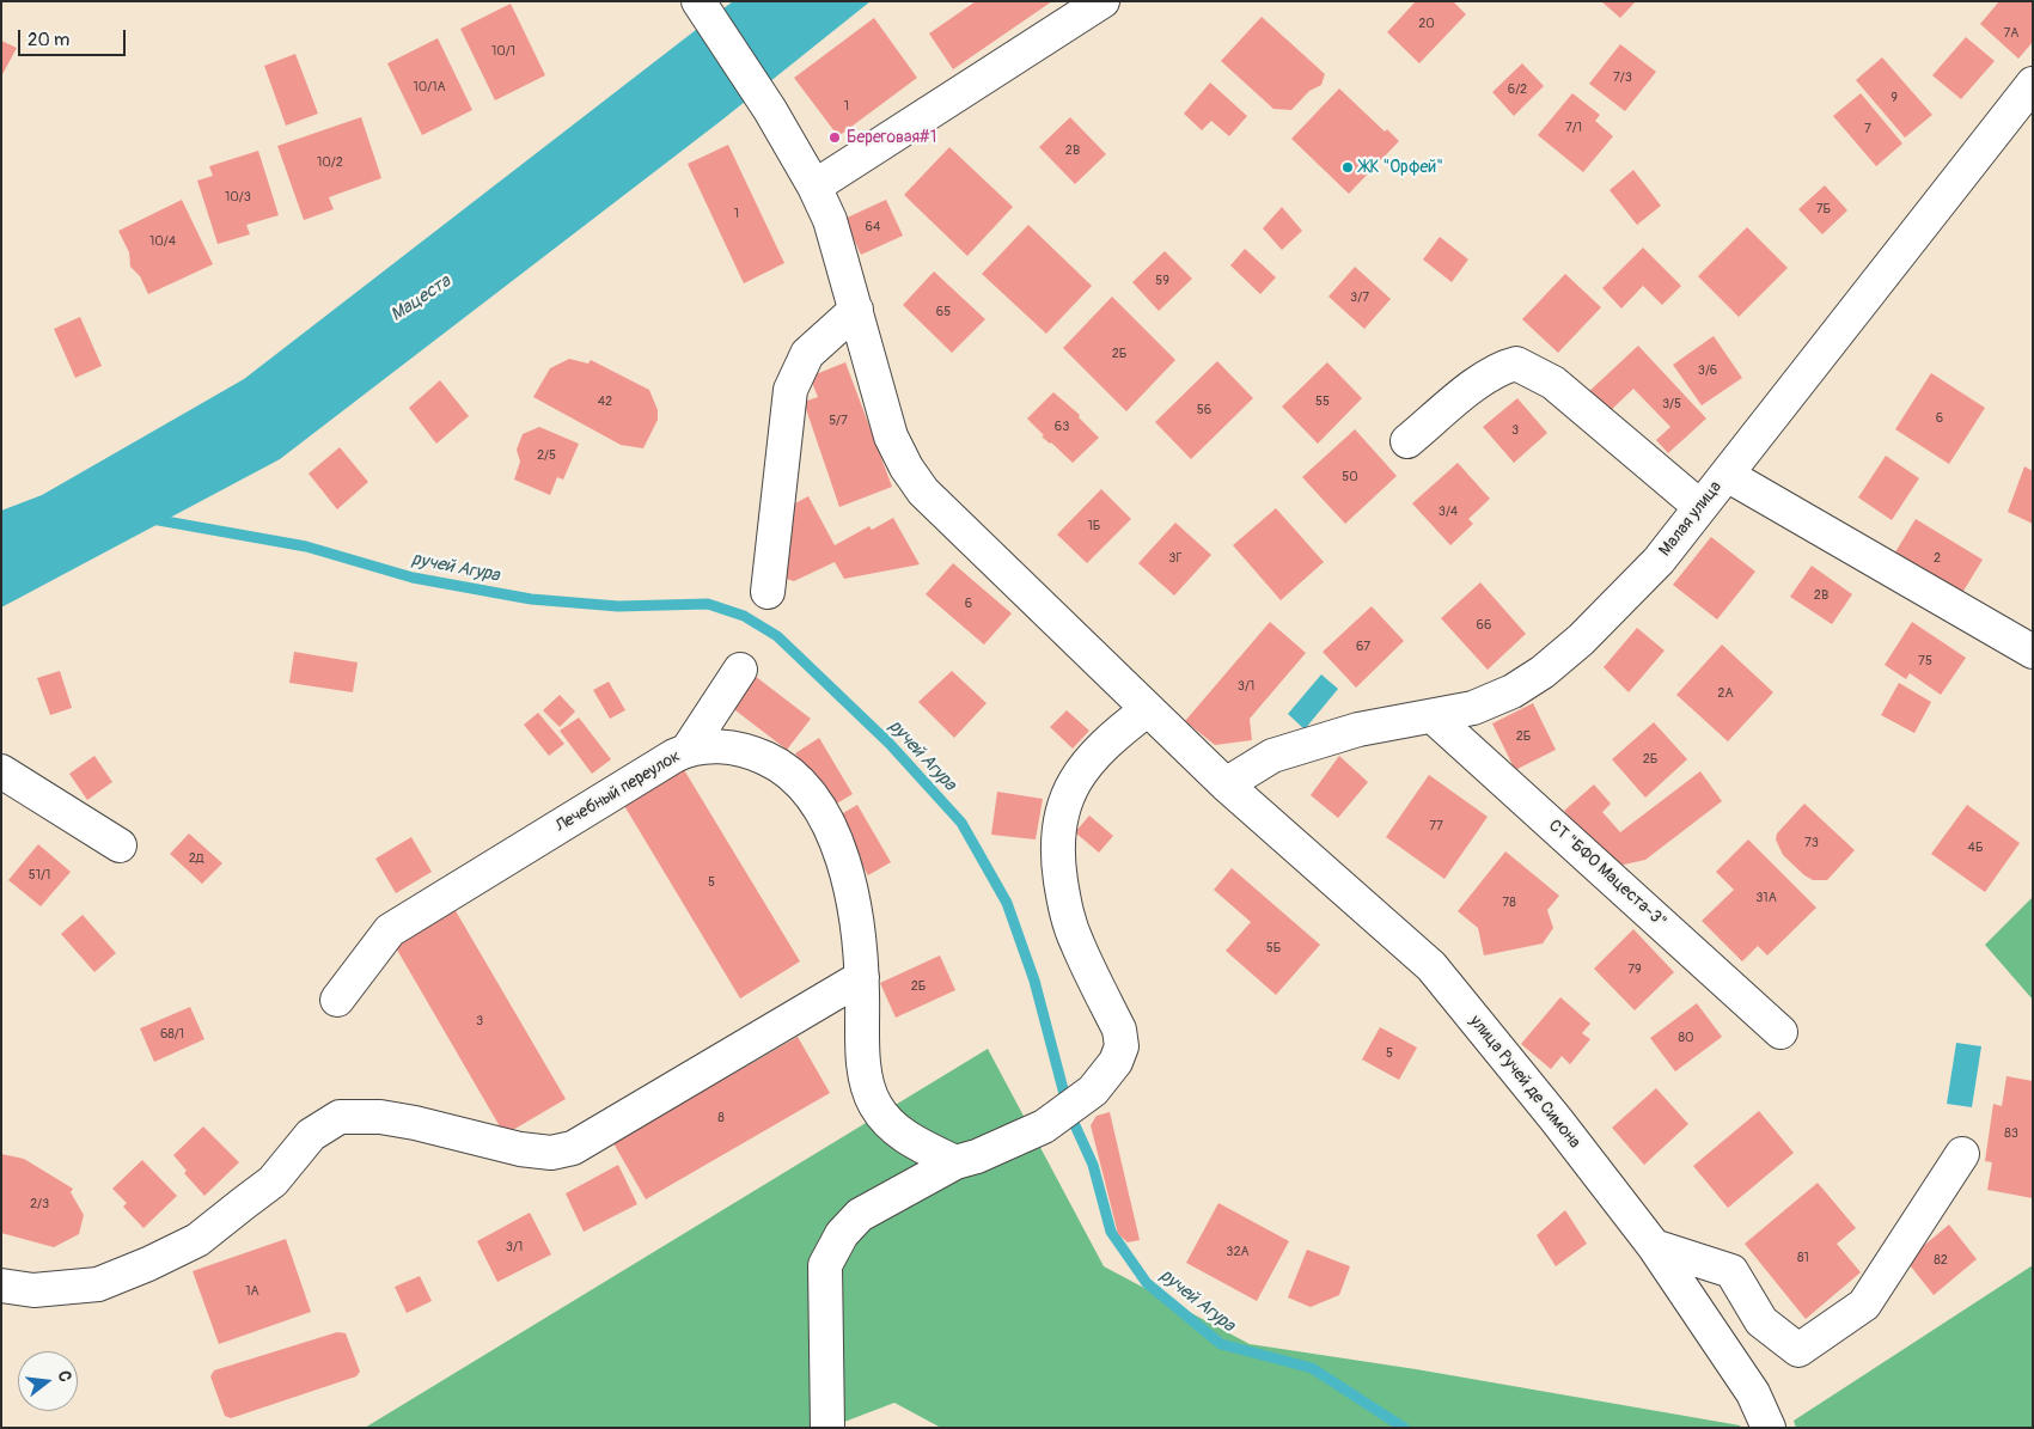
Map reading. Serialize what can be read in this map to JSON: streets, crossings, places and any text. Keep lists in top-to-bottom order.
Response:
{
  "streets": {
    "street": [
      "Малая улица",
      "Лечебный переулок",
      "СТ \"БФО Мацеста-3\"",
      "улица Ручей де Симона"
    ]
  },
  "crossings": [
    ["Малая улица", "СТ \"БФО Мацеста-3\""],
    ["Малая улица", "улица Ручей де Симона"]
  ],
  "water": ["Мацеста", "ручей Агура"],
  "places": ["Береговая#1", "ЖК \"Орфей\""],
  "house_numbers": [
    "20",
    "7А",
    "10/1",
    "7/3",
    "10/1А",
    "6/2",
    "9",
    "1",
    "7/1",
    "7",
    "2В",
    "10/2",
    "10/3",
    "7Б",
    "1",
    "64",
    "10/4",
    "59",
    "3/7",
    "65",
    "2Б",
    "3/6",
    "42",
    "55",
    "3/5",
    "56",
    "6",
    "5/7",
    "63",
    "3",
    "2/5",
    "50",
    "3/4",
    "1Б",
    "3Г",
    "2",
    "2В",
    "6",
    "66",
    "67",
    "75",
    "3/1",
    "2А",
    "2Б",
    "2Б",
    "77",
    "73",
    "4Б",
    "2Д",
    "51/1",
    "5",
    "31А",
    "78",
    "5Б",
    "79",
    "2Б",
    "3",
    "68/1",
    "80",
    "5",
    "8",
    "83",
    "2/3",
    "3/1",
    "32А",
    "81",
    "82",
    "1А"
  ],
  "scale_bar": "20 m",
  "north": "right"
}
